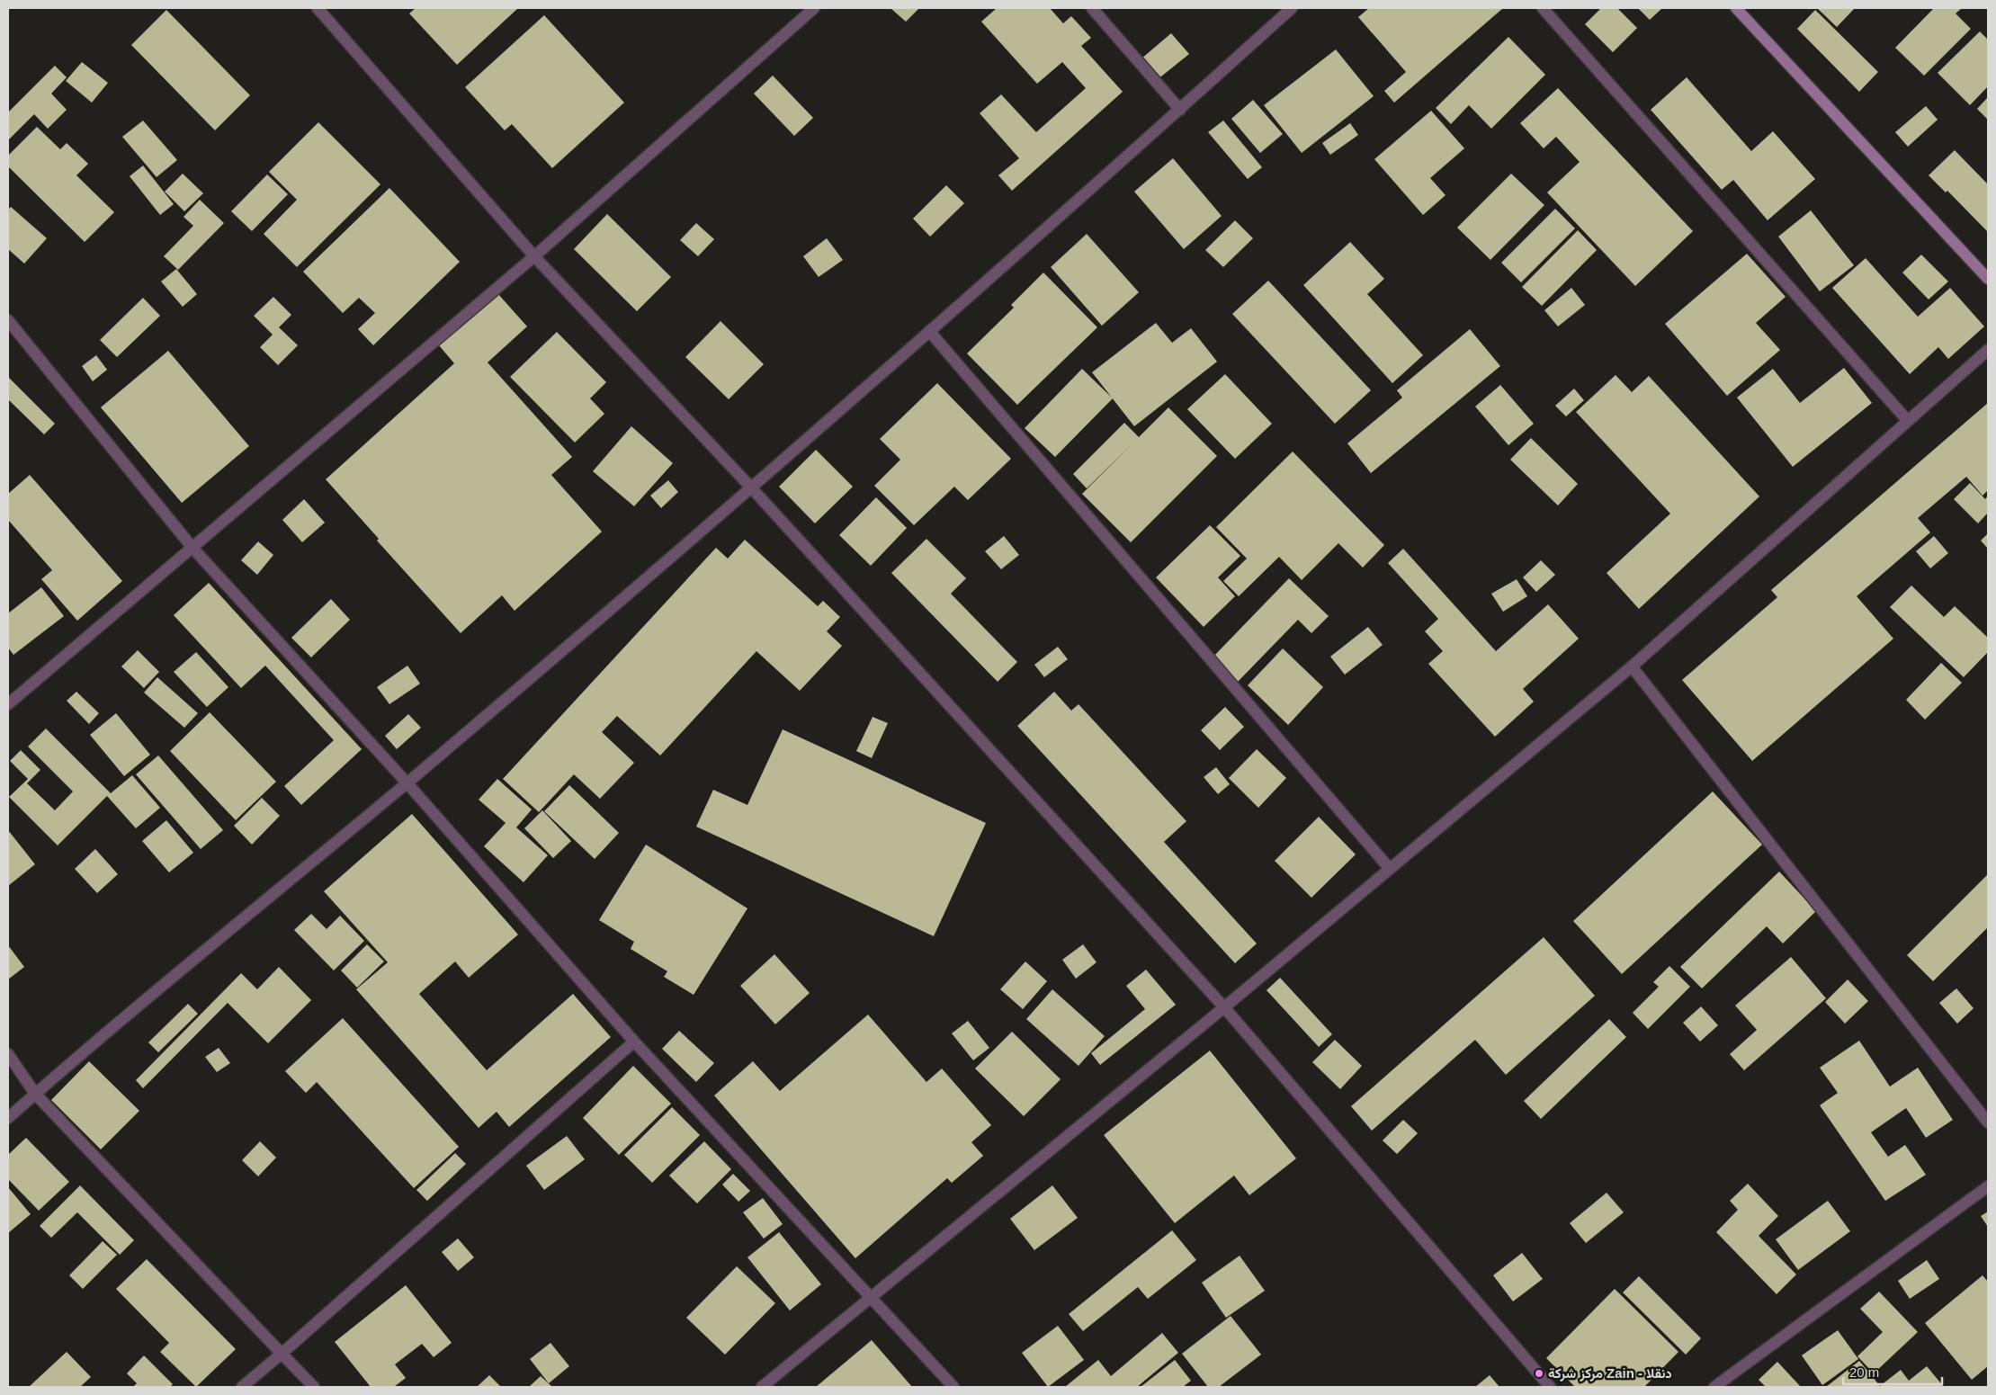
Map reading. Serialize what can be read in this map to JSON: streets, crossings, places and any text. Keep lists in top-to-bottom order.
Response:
{
  "places": ["مركز شركة Zain - دنقلا"],
  "scale_bar": "20 m"
}
